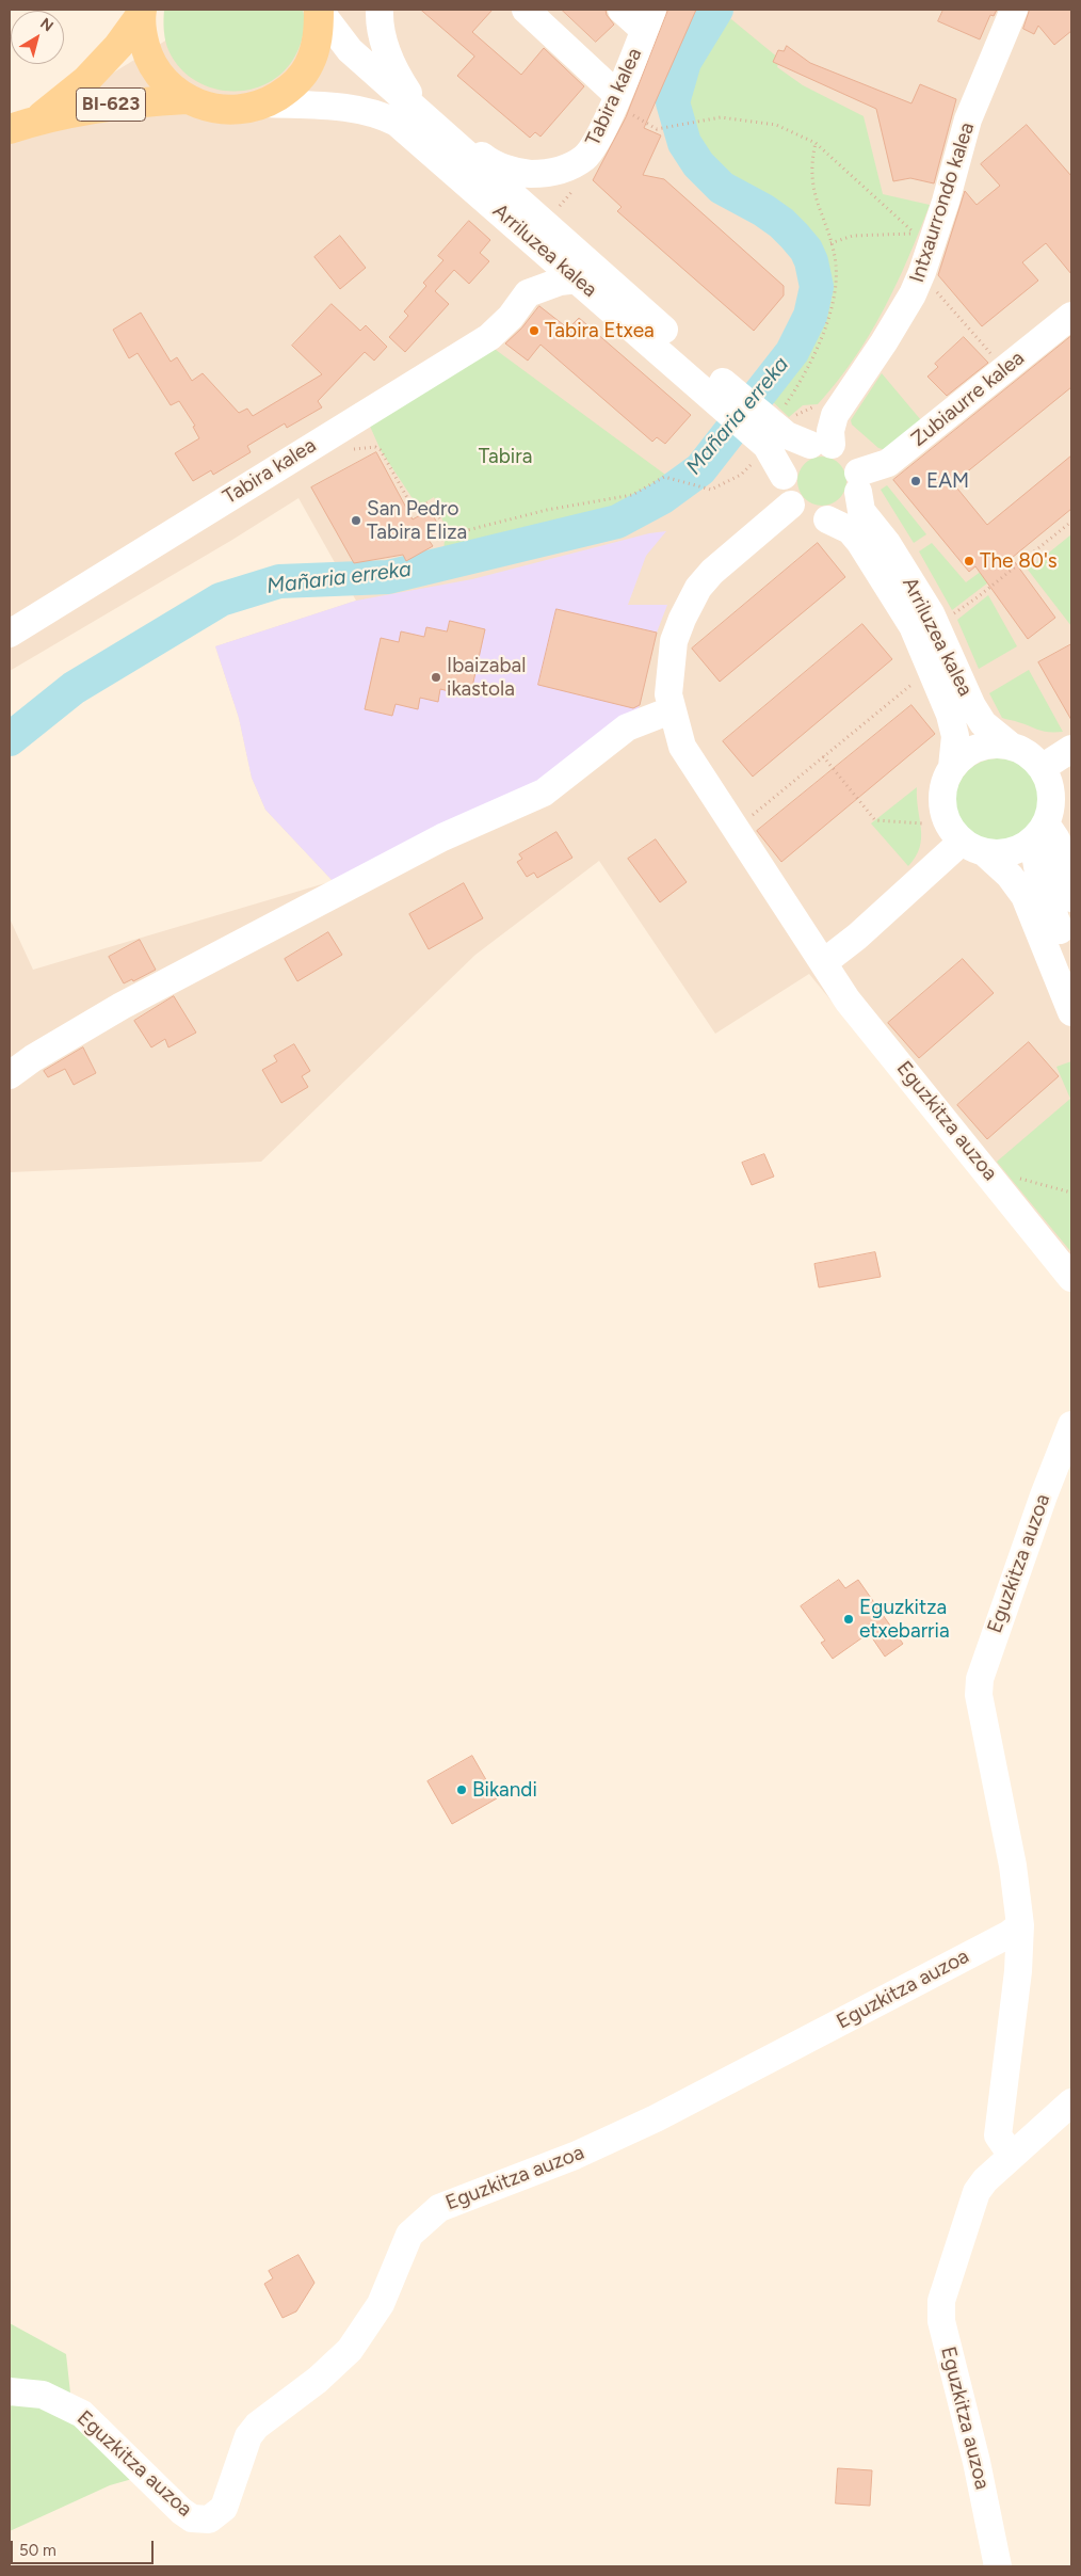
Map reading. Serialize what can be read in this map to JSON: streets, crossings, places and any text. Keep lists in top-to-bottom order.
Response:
{
  "streets": {
    "main road": ["BI-623"],
    "street": [
      "Tabira kalea",
      "Intxaurrondo kalea",
      "Arriluzea kalea",
      "Zubiaurre kalea",
      "Eguzkitza auzoa"
    ]
  },
  "crossings": [
    ["Tabira kalea", "Arriluzea kalea"],
    ["Intxaurrondo kalea", "Arriluzea kalea"],
    ["Intxaurrondo kalea", "Zubiaurre kalea"],
    ["Arriluzea kalea", "Zubiaurre kalea"]
  ],
  "water": ["Mañaria erreka"],
  "parks": ["Tabira"],
  "places": [
    "Tabira Etxea",
    "EAM",
    "San Pedro Tabira Eliza",
    "The 80's",
    "Ibaizabal ikastola",
    "Eguzkitza etxebarria",
    "Bikandi"
  ],
  "scale_bar": "50 m",
  "north": "top right"
}
